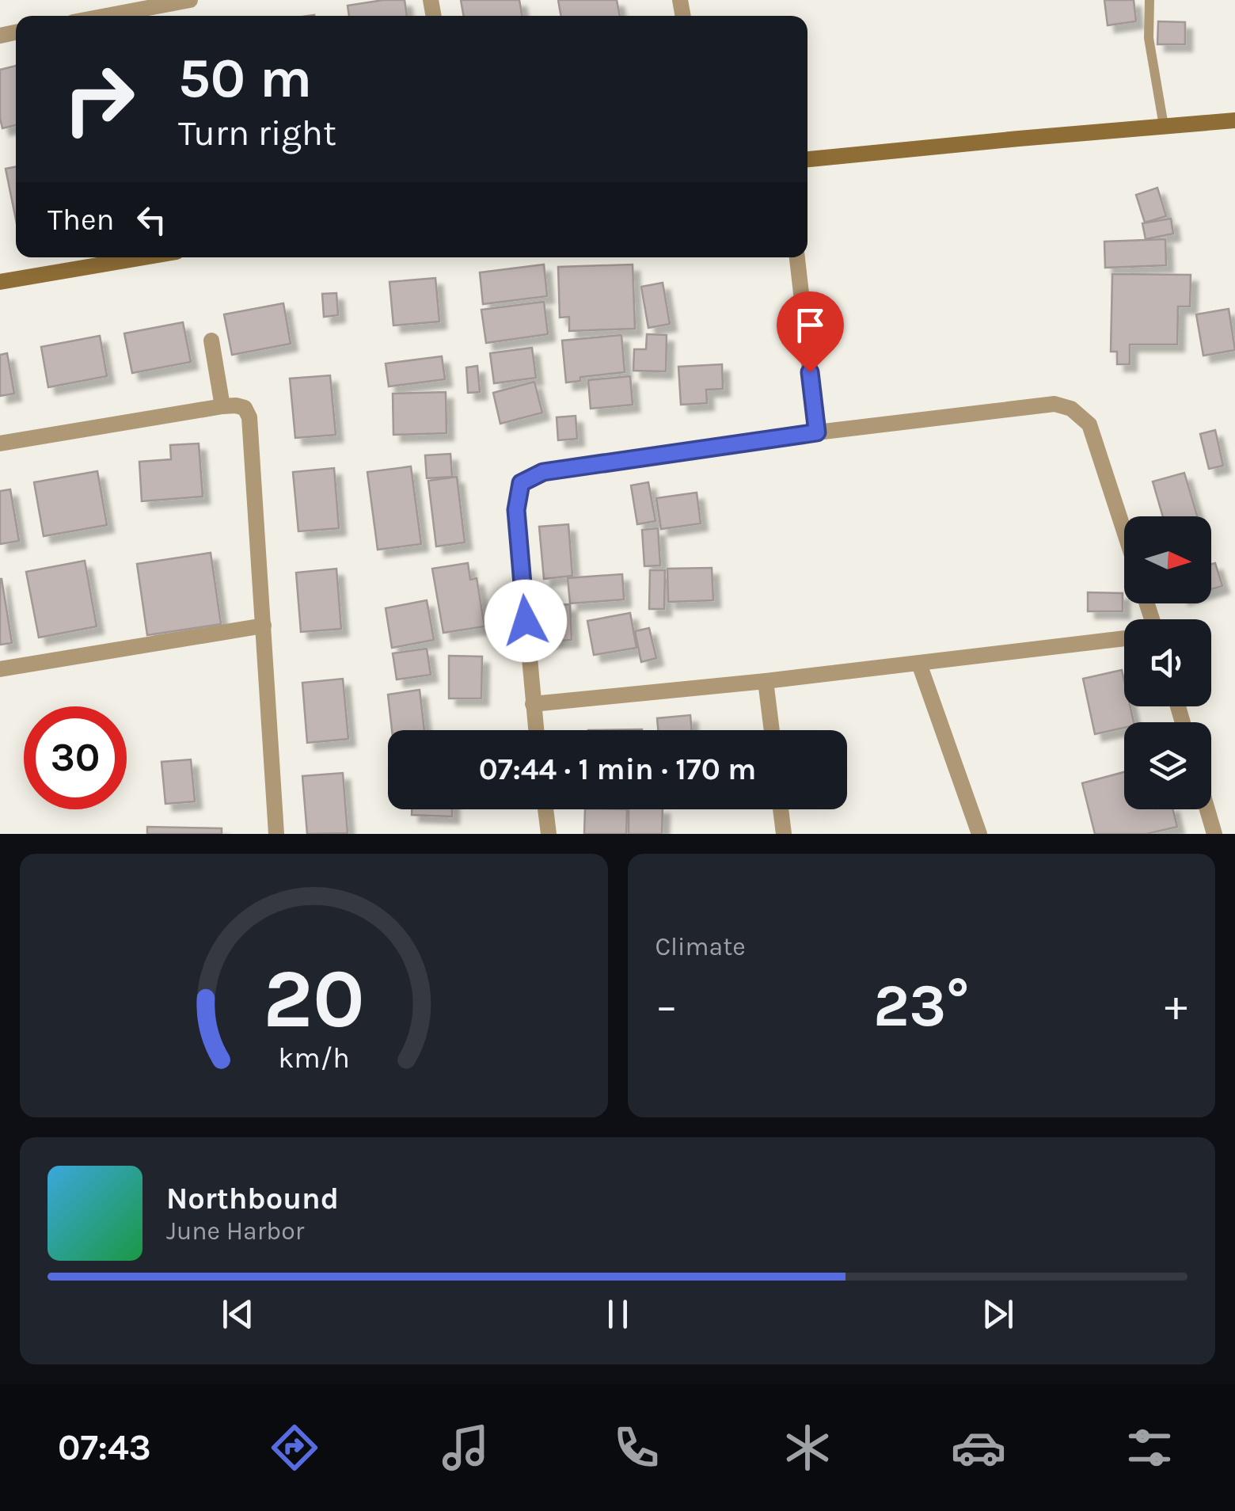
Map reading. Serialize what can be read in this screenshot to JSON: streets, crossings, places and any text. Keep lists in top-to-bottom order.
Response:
{
  "north": "right",
  "page": {
    "turn": ["50 m", "Turn right"],
    "then": "Then",
    "limit": "30",
    "trip": "07:44 · 1 min · 170 m",
    "tile": "Climate",
    "heat": ["−", "23°", "+"],
    "song": ["Northbound", "June Harbor"],
    "tabs": "07:43",
    "gauge": ["20", "km/h"]
  }
}
